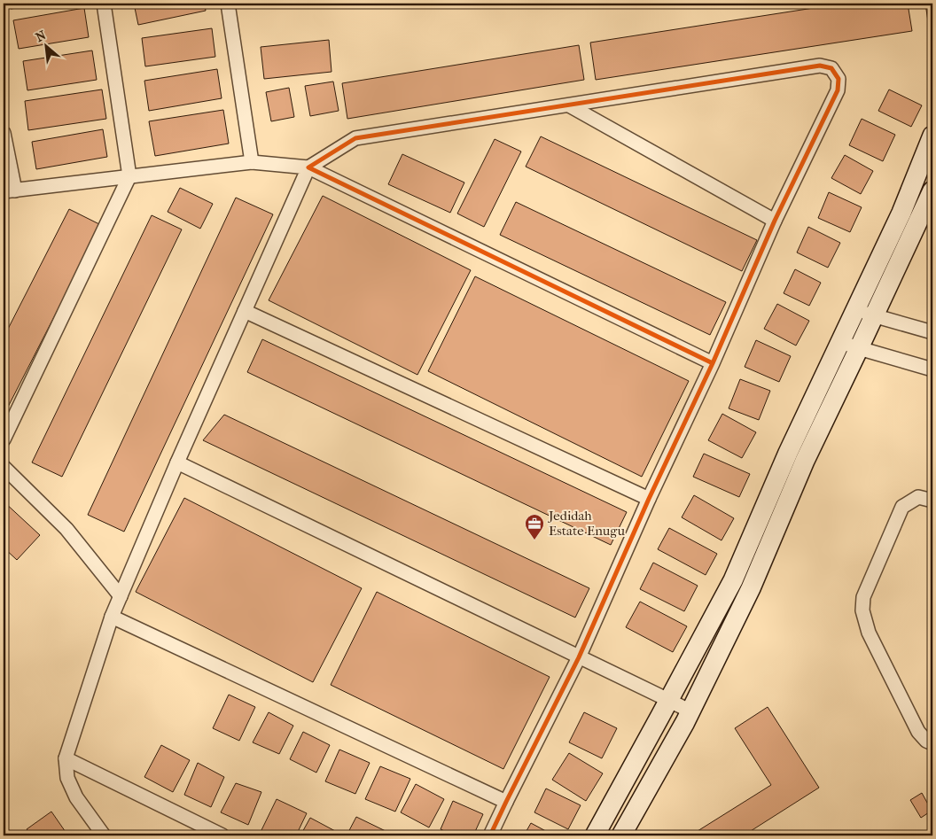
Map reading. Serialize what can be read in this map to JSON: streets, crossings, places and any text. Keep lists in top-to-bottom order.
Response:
{
  "places": {
    "office": ["Jedidah Estate Enugu"]
  },
  "north": "top left"
}
